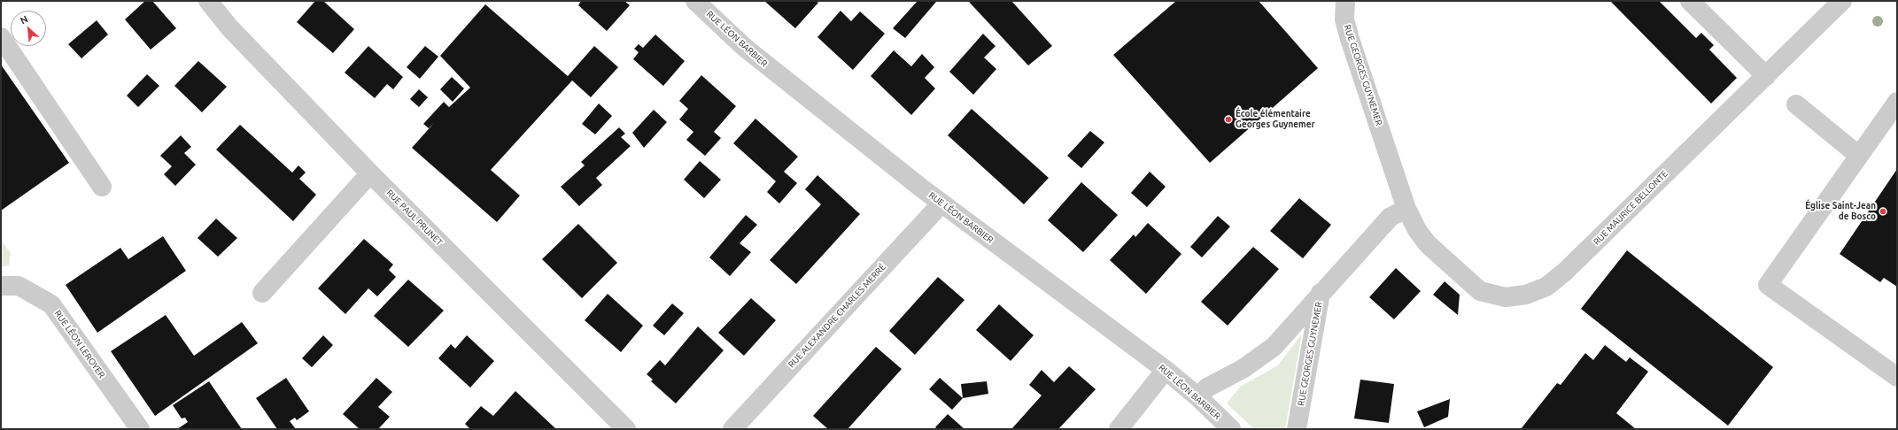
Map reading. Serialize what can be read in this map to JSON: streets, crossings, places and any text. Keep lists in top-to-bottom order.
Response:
{
  "streets": {
    "street": [
      "RUE LÉON BARBIER",
      "RUE GEORGES GUYNEMER",
      "RUE MAURICE BELLONTE",
      "RUE PAUL PRUNET",
      "RUE ALEXANDRE CHARLES MERRÉ",
      "RUE LÉON LEROYER"
    ]
  },
  "crossings": [
    ["RUE LÉON BARBIER", "RUE GEORGES GUYNEMER"],
    ["RUE LÉON BARBIER", "RUE ALEXANDRE CHARLES MERRÉ"],
    ["RUE GEORGES GUYNEMER", "RUE MAURICE BELLONTE"]
  ],
  "places": ["École élémentaire Georges Guynemer", "Église Saint-Jean de Bosco"],
  "north": "top left"
}
